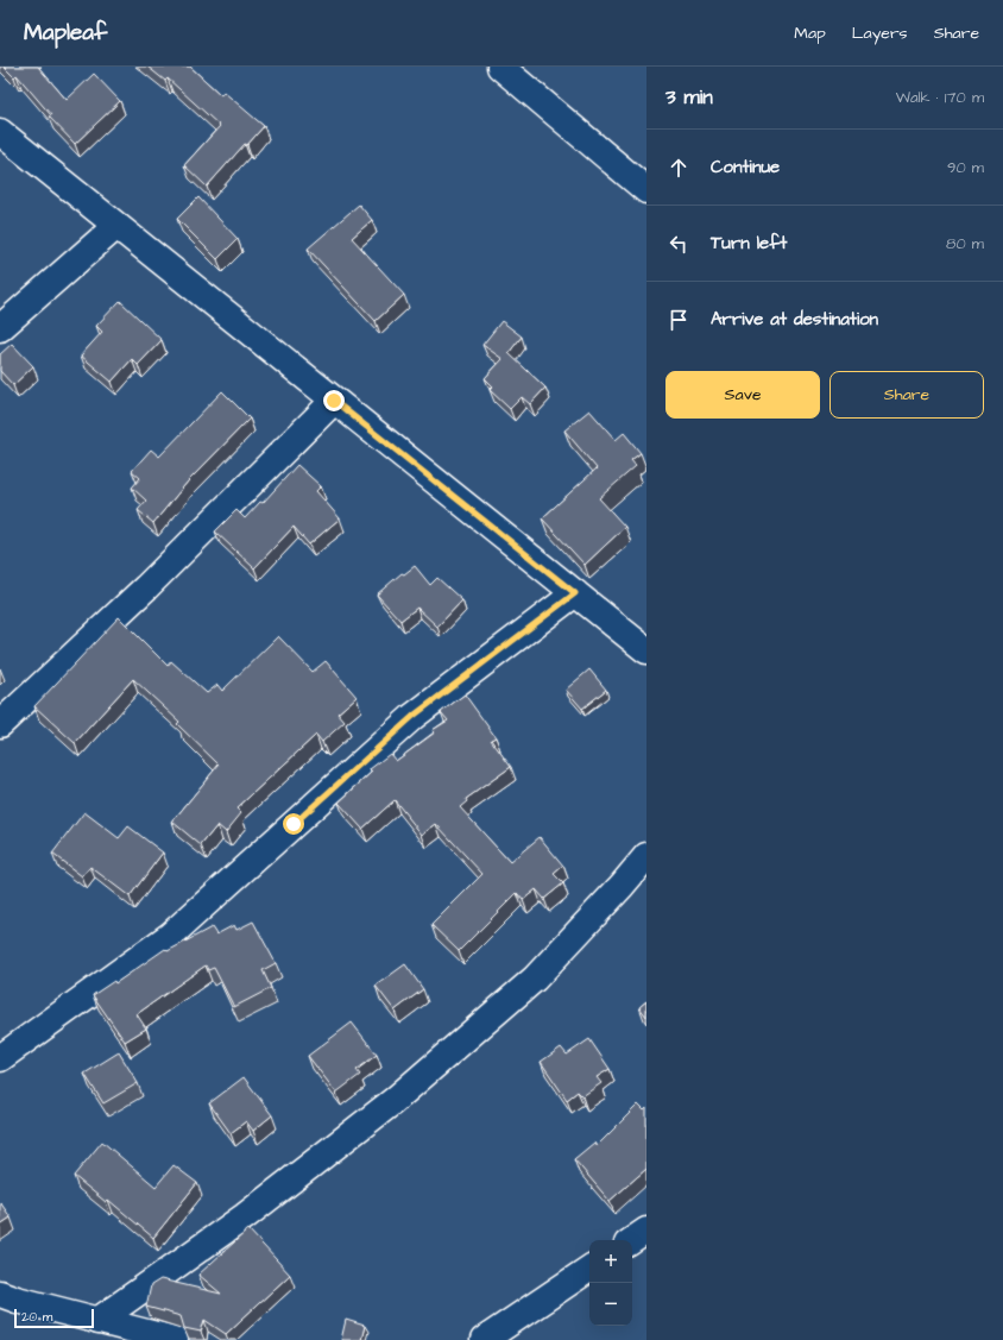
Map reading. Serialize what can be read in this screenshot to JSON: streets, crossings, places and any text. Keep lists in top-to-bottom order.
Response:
{
  "scale_bar": "20 m",
  "page": {
    "header": "Mapleaf",
    "nav": ["Map", "Layers", "Share"],
    "heading": ["3 min", "Walk · 170 m"],
    "list": [
      ["Continue", "90 m"],
      ["Turn left", "80 m"],
      "Arrive at destination"
    ],
    "buttons": ["Save", "Share"],
    "map_buttons": ["+", "−"],
    "scale": "20 m"
  }
}
